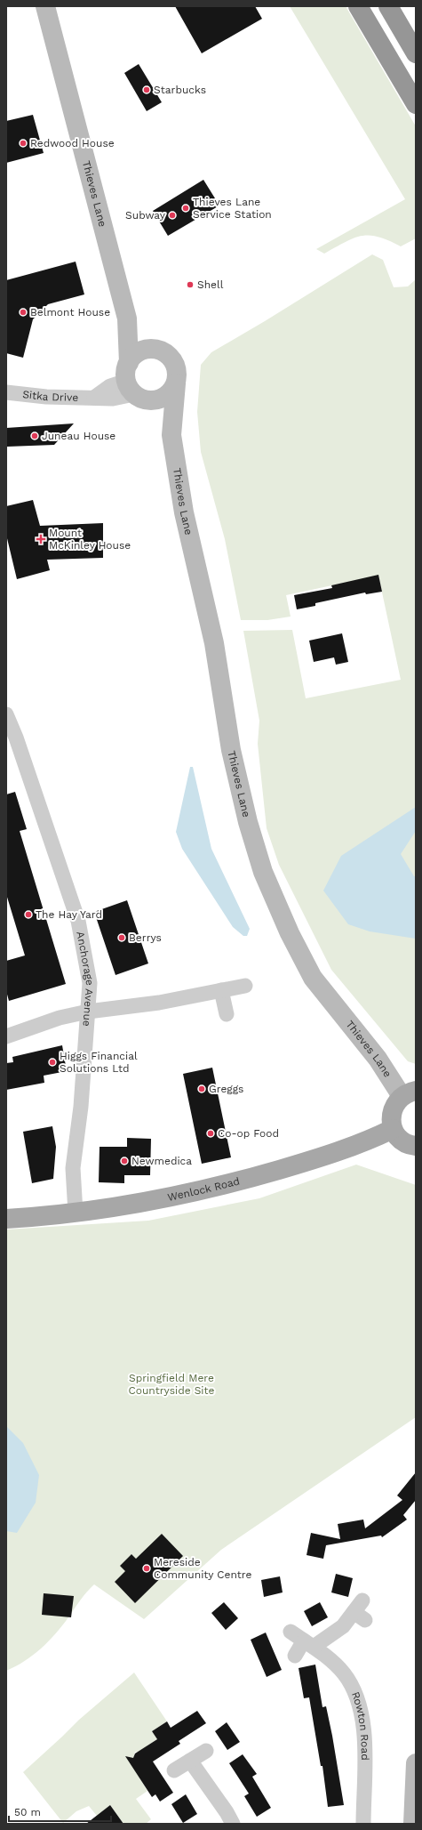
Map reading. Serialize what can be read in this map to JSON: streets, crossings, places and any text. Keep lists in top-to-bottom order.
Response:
{
  "streets": {
    "main road": ["Thieves Lane", "Wenlock Road"],
    "street": ["Sitka Drive", "Anchorage Avenue", "Rowton Road"]
  },
  "crossings": [
    ["Anchorage Avenue", "Wenlock Road"]
  ],
  "parks": ["Springfield Mere Countryside Site"],
  "places": {
    "other": [
      "Starbucks",
      "Redwood House",
      "Thieves Lane Service Station",
      "Subway",
      "Shell",
      "Belmont House",
      "Juneau House",
      "The Hay Yard",
      "Berrys",
      "Higgs Financial Solutions Ltd",
      "Greggs",
      "Co-op Food",
      "Newmedica",
      "Mereside Community Centre"
    ],
    "health": ["Mount McKinley House"]
  },
  "scale_bar": "50 m"
}
